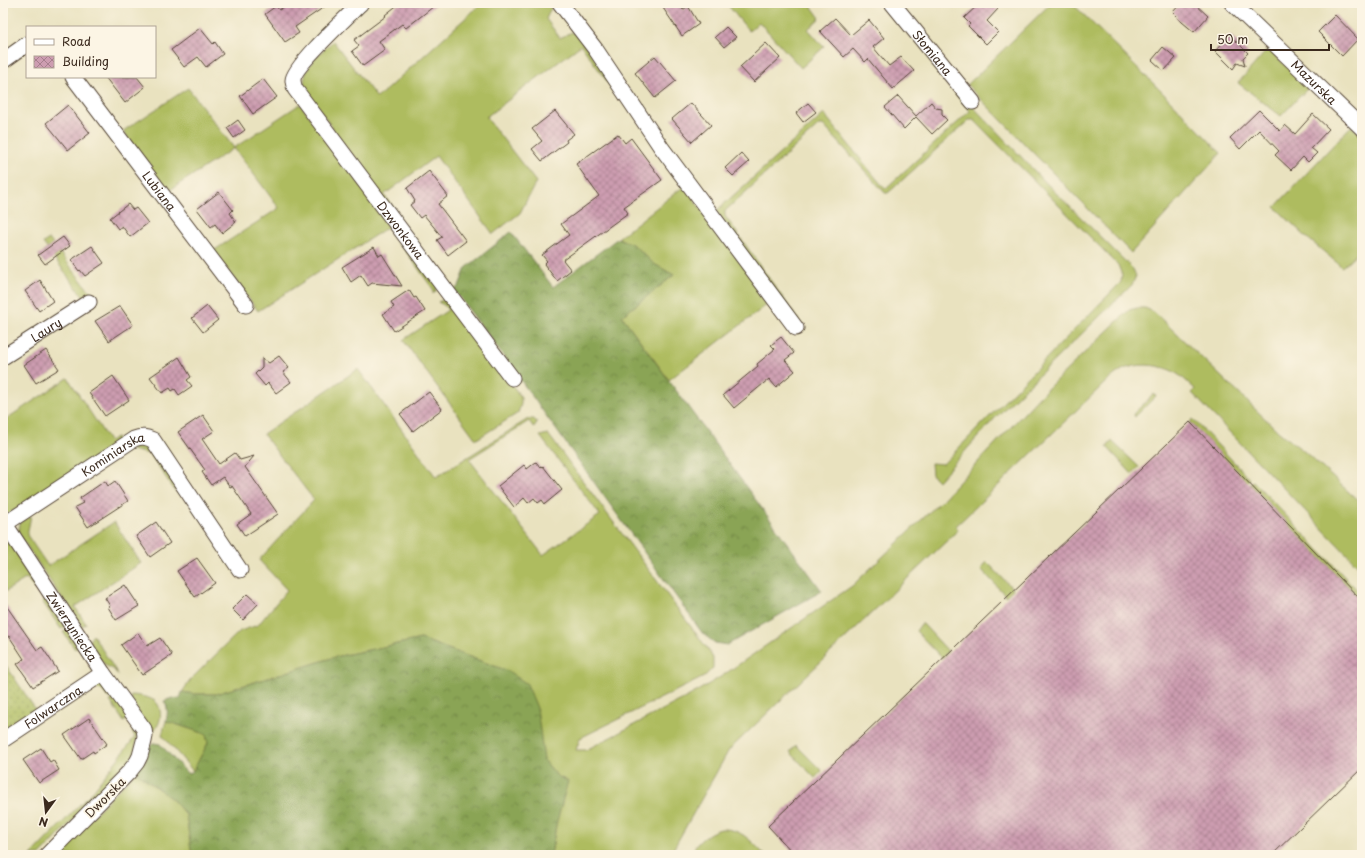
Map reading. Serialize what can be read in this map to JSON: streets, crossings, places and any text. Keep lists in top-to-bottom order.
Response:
{
  "streets": {
    "street": [
      "Słomiana",
      "Mazurska",
      "Lubiana",
      "Dzwonkowa",
      "Laury",
      "Kominiarska",
      "Zwierzyniecka",
      "Folwarczna",
      "Dworska"
    ]
  },
  "crossings": [
    ["Kominiarska", "Zwierzyniecka"],
    ["Zwierzyniecka", "Folwarczna"],
    ["Zwierzyniecka", "Dworska"]
  ],
  "legend": ["Road", "Building"],
  "scale_bar": "50 m",
  "north": "bottom"
}
